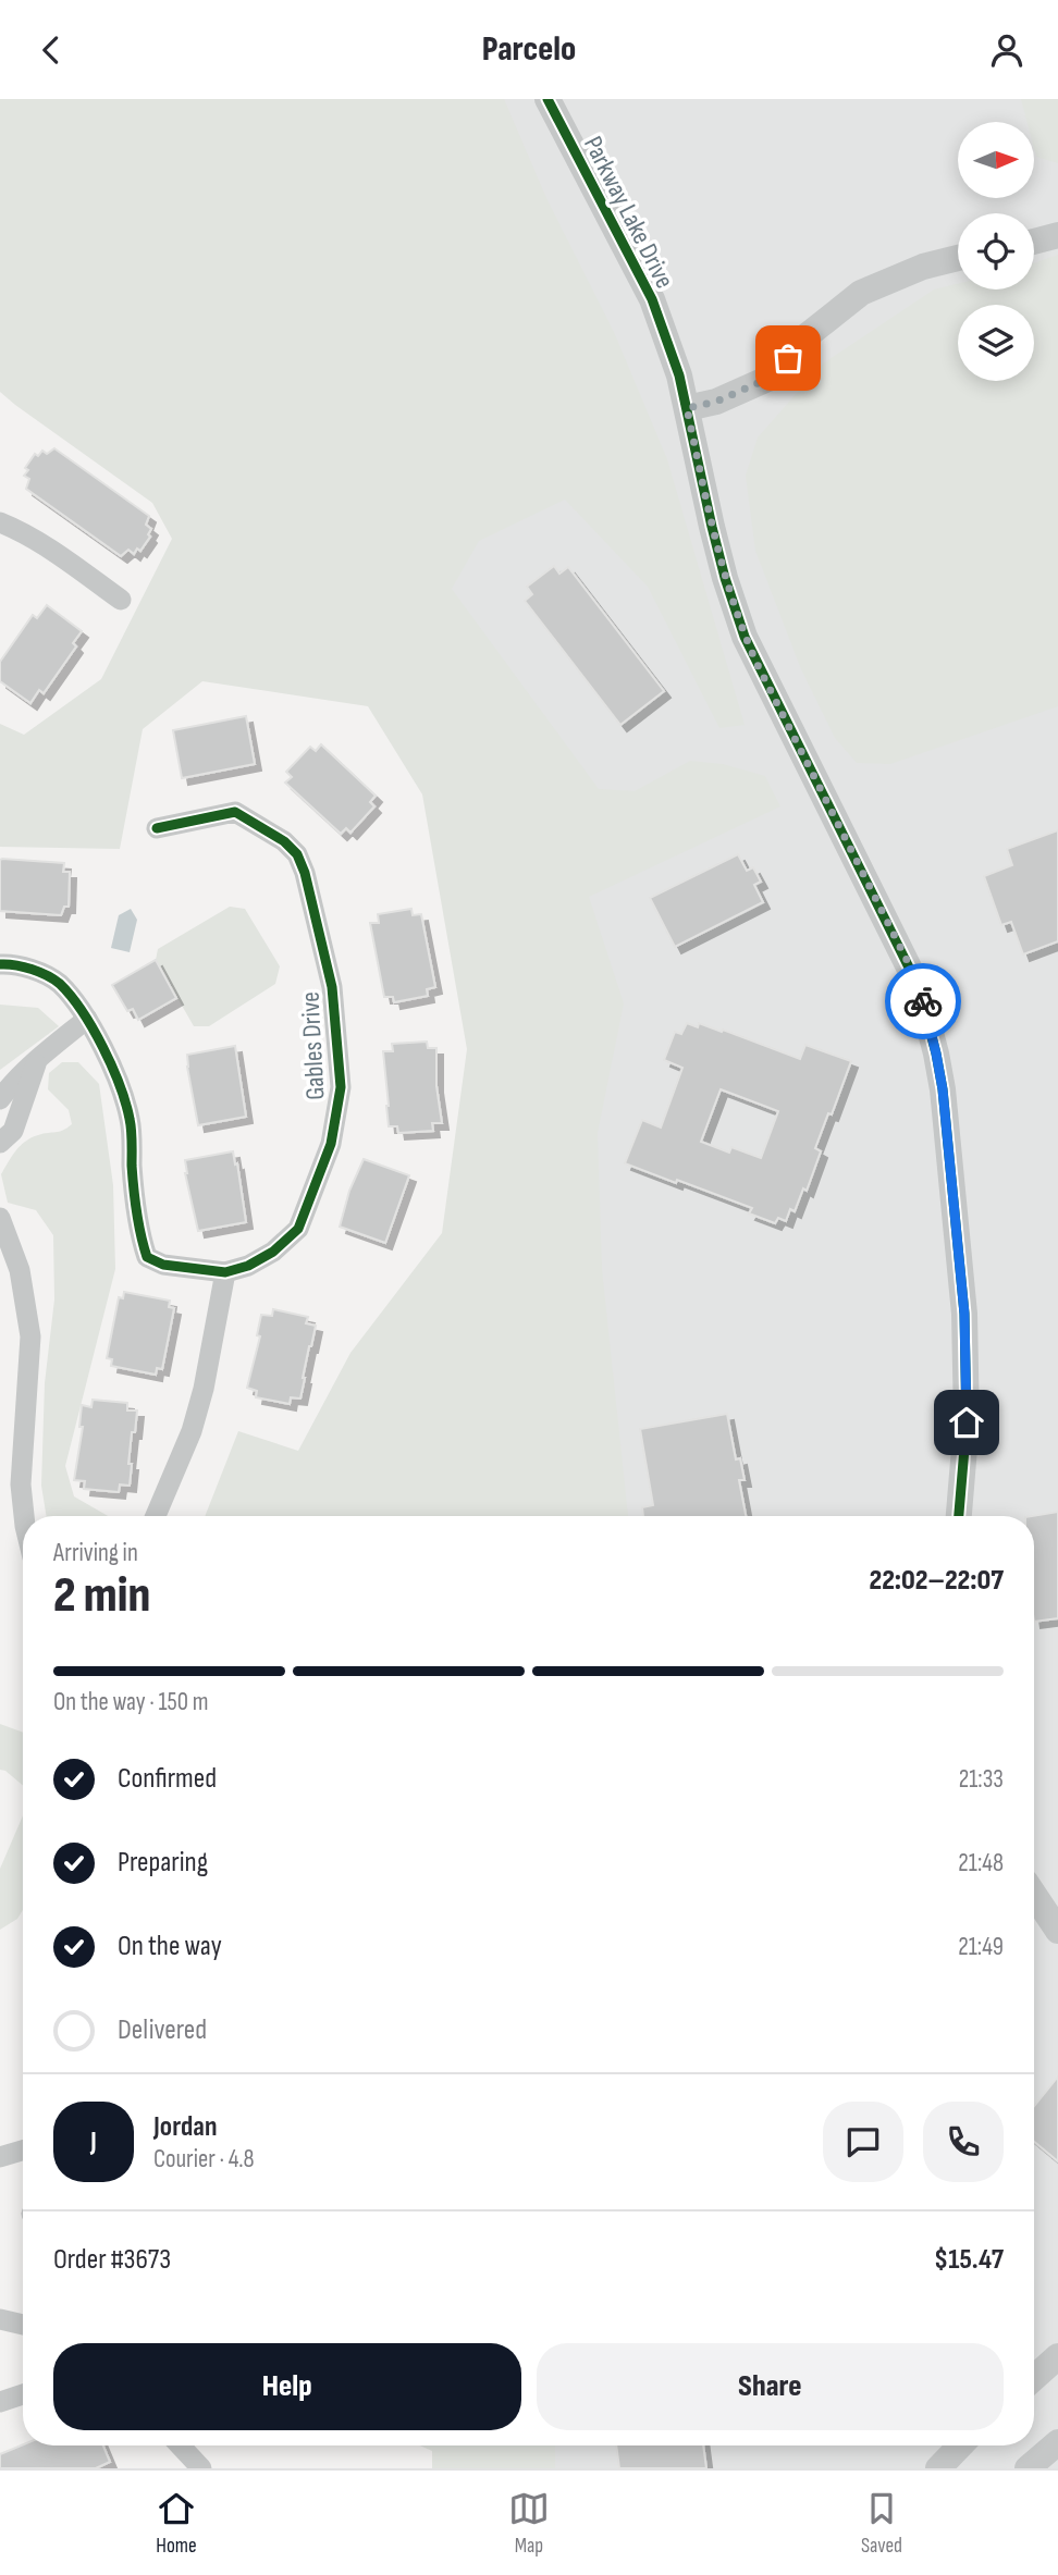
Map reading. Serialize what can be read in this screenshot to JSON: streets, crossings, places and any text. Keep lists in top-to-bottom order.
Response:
{
  "streets": {
    "street": ["Parkway Lake Drive", "Gables Drive"]
  },
  "north": "right",
  "page": {
    "header": "Parcelo",
    "heading": ["2 min", "Arriving in", "22:02–22:07"],
    "panel": [
      "Jordan",
      "Courier · 4.8",
      "Order #3673",
      "$15.47"
    ],
    "bar": "On the way · 150 m",
    "list": [
      ["Confirmed", "21:33"],
      ["Preparing", "21:48"],
      ["On the way", "21:49"],
      "Delivered"
    ],
    "round": "J",
    "buttons": ["Help", "Share"],
    "tabs": ["Home", "Map", "Saved"]
  }
}
